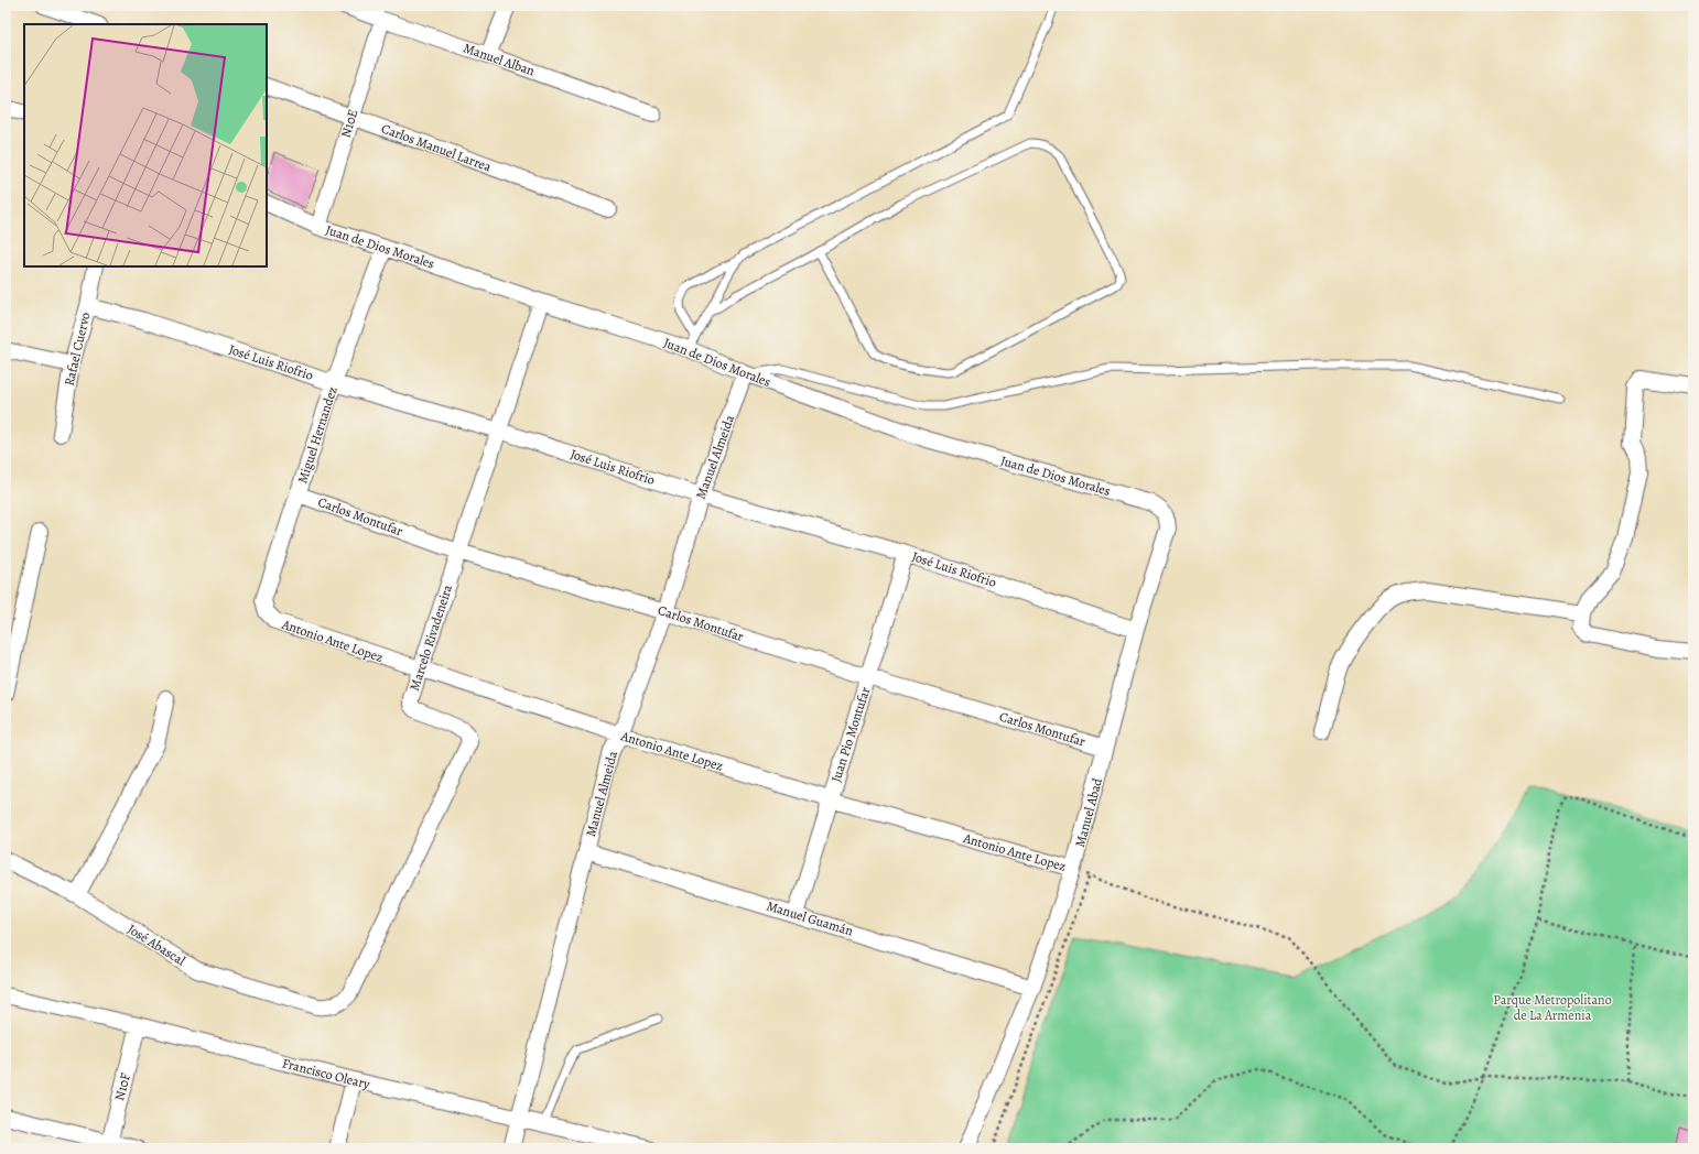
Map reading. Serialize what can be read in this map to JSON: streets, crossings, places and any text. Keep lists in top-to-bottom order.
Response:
{
  "streets": {
    "street": [
      "Manuel Alban",
      "N10E",
      "Carlos Manuel Larrea",
      "Juan de Dios Morales",
      "Rafael Cuervo",
      "José Luis Riofrio",
      "Miguel Hernandez",
      "Manuel Almeida",
      "Carlos Montufar",
      "Marcelo Rivadeneira",
      "Antonio Ante Lopez",
      "Juan Pio Montufar",
      "Manuel Abad",
      "Manuel Guamán",
      "José Abascal",
      "Francisco Oleary",
      "N10F"
    ]
  },
  "crossings": [
    ["Manuel Alban", "N10E"],
    ["N10E", "Carlos Manuel Larrea"],
    ["N10E", "Juan de Dios Morales"],
    ["Juan de Dios Morales", "Miguel Hernandez"],
    ["Juan de Dios Morales", "Manuel Almeida"],
    ["Juan de Dios Morales", "Marcelo Rivadeneira"],
    ["Juan de Dios Morales", "Manuel Abad"],
    ["Rafael Cuervo", "José Luis Riofrio"],
    ["José Luis Riofrio", "Miguel Hernandez"],
    ["José Luis Riofrio", "Manuel Almeida"],
    ["José Luis Riofrio", "Marcelo Rivadeneira"],
    ["José Luis Riofrio", "Juan Pio Montufar"],
    ["José Luis Riofrio", "Manuel Abad"],
    ["Miguel Hernandez", "Carlos Montufar"],
    ["Miguel Hernandez", "Antonio Ante Lopez"],
    ["Manuel Almeida", "Carlos Montufar"],
    ["Manuel Almeida", "Antonio Ante Lopez"],
    ["Manuel Almeida", "Manuel Guamán"],
    ["Manuel Almeida", "Francisco Oleary"],
    ["Carlos Montufar", "Marcelo Rivadeneira"],
    ["Carlos Montufar", "Juan Pio Montufar"],
    ["Carlos Montufar", "Manuel Abad"],
    ["Marcelo Rivadeneira", "Antonio Ante Lopez"],
    ["Marcelo Rivadeneira", "José Abascal"],
    ["Antonio Ante Lopez", "Juan Pio Montufar"],
    ["Antonio Ante Lopez", "Manuel Abad"],
    ["Juan Pio Montufar", "Manuel Guamán"],
    ["Manuel Abad", "Manuel Guamán"],
    ["Francisco Oleary", "N10F"]
  ],
  "parks": ["Parque Metropolitano de La Armenia"]
}
